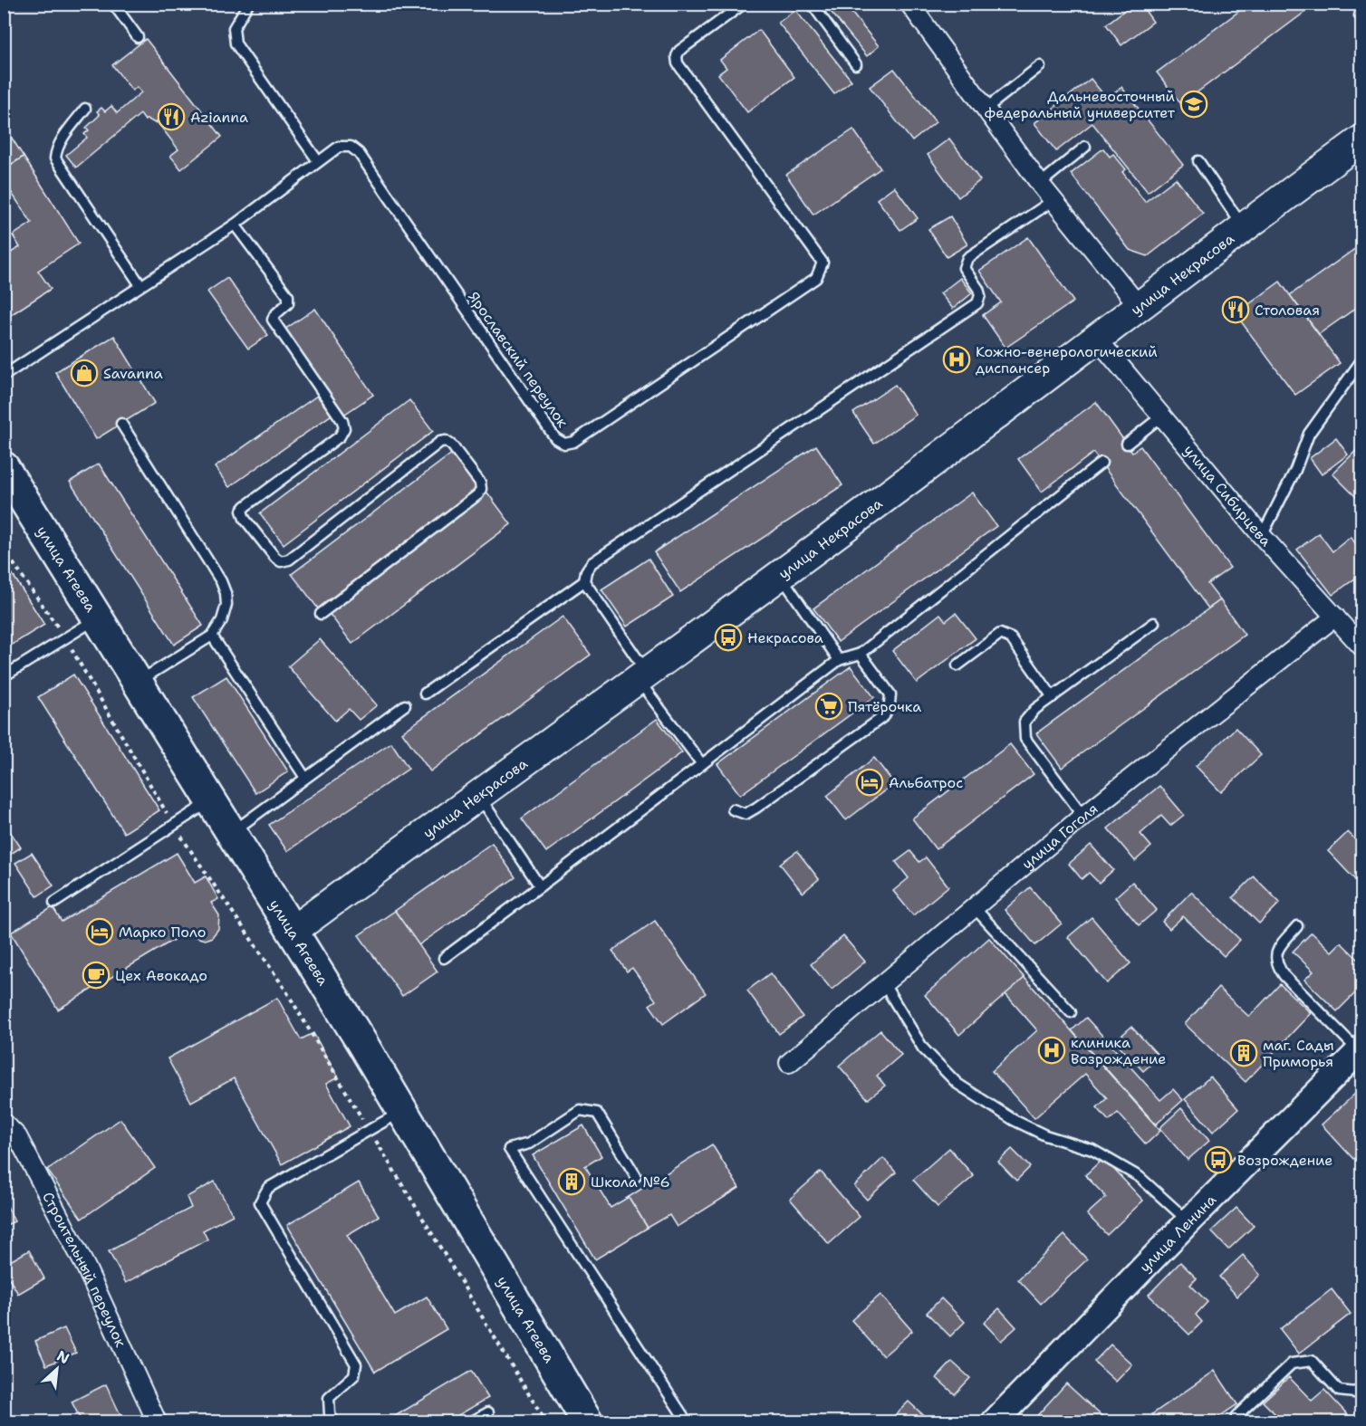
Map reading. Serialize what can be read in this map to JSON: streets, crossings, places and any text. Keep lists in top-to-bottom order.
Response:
{
  "streets": {
    "highway": ["улица Агеева"],
    "main road": ["улица Некрасова", "улица Ленина"],
    "street": ["улица Сибирцева", "улица Гоголя", "Строительный переулок"],
    "lane": ["Ярославский переулок"]
  },
  "crossings": [
    ["улица Некрасова", "улица Сибирцева"],
    ["улица Некрасова", "улица Агеева"],
    ["улица Сибирцева", "улица Гоголя"]
  ],
  "places": {
    "school or university": ["Дальневосточный федеральный университет"],
    "restaurant": ["Azianna", "Столовая"],
    "hospital": ["Кожно-венерологический диспансер", "клиника Возрождение"],
    "shop": ["Savanna"],
    "bus stop": ["Некрасова", "Возрождение"],
    "supermarket": ["Пятёрочка"],
    "hotel": ["Альбатрос", "Марко Поло"],
    "cafe": ["Цех Авокадо"],
    "building": ["маг. Сады Приморья", "Школа №6"]
  },
  "north": "top right"
}
